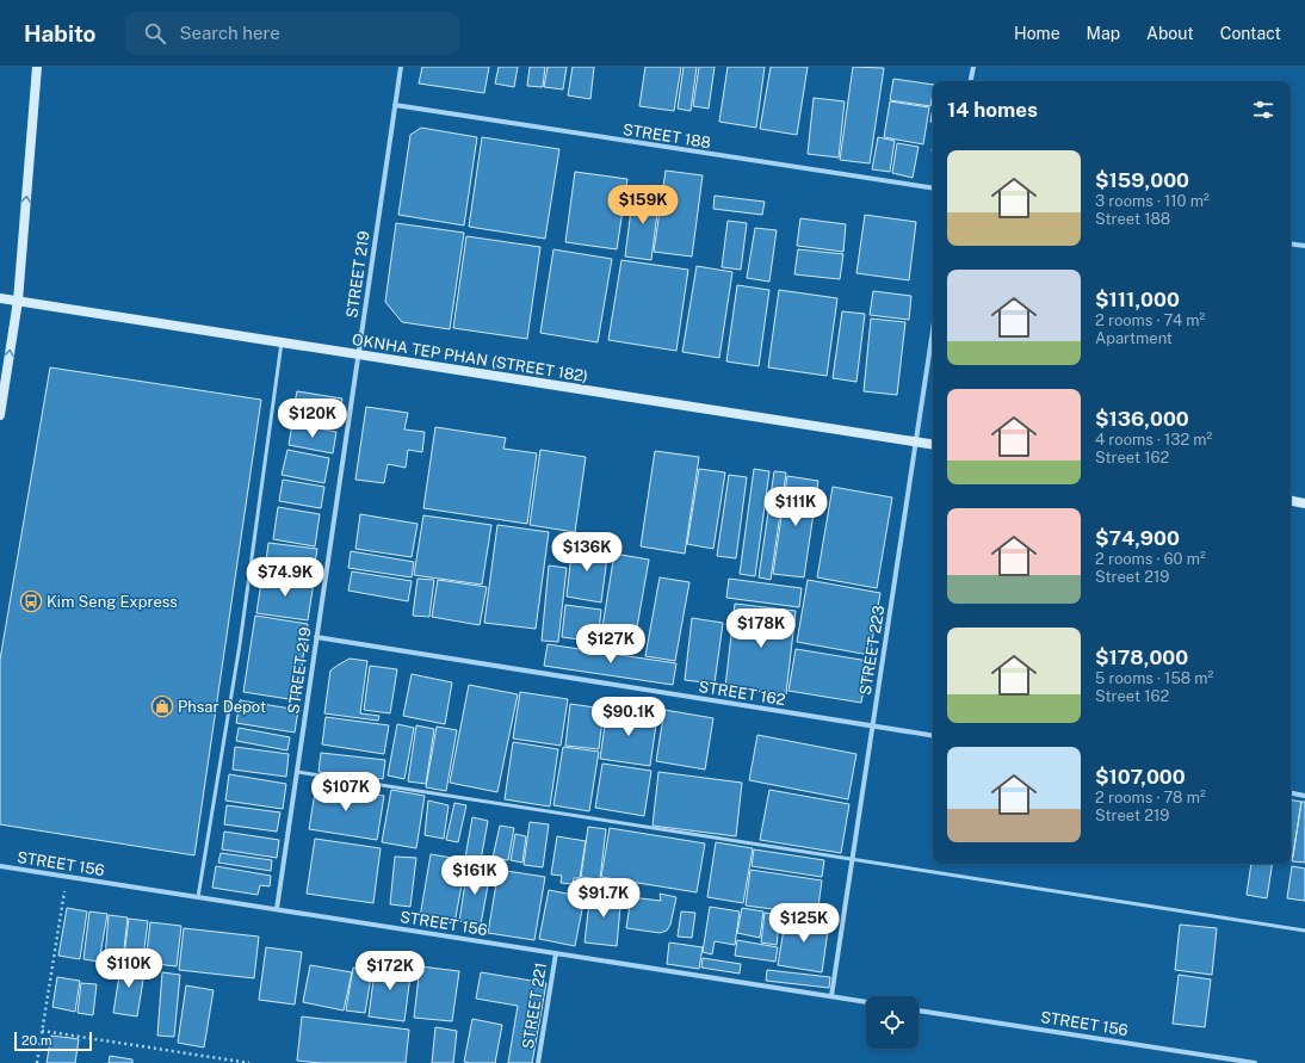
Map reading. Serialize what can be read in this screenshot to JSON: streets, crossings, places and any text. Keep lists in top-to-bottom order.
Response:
{
  "streets": {
    "street": [
      "STREET 188",
      "STREET 219",
      "OKNHA TEP PHAN (STREET 182)",
      "STREET 223",
      "STREET 162",
      "STREET 156",
      "STREET 221"
    ]
  },
  "crossings": [
    ["STREET 188", "STREET 219"],
    ["STREET 219", "OKNHA TEP PHAN (STREET 182)"],
    ["STREET 219", "STREET 162"],
    ["STREET 219", "STREET 156"],
    ["OKNHA TEP PHAN (STREET 182)", "STREET 223"],
    ["STREET 223", "STREET 162"],
    ["STREET 223", "STREET 156"],
    ["STREET 156", "STREET 221"]
  ],
  "places": {
    "bus stop": ["Kim Seng Express"],
    "shop": ["Phsar Depot"]
  },
  "scale_bar": "20 m",
  "page": {
    "header": "Habito",
    "search": "Search here",
    "nav": [
      "Home",
      "Map",
      "About",
      "Contact"
    ],
    "heading": "14 homes",
    "list": [
      {
        "name": "$159,000",
        "note": "3 rooms · 110 m² · Street 188"
      },
      {
        "name": "$111,000",
        "note": "2 rooms · 74 m² · Apartment"
      },
      {
        "name": "$136,000",
        "note": "4 rooms · 132 m² · Street 162"
      },
      {
        "name": "$74,900",
        "note": "2 rooms · 60 m² · Street 219"
      },
      {
        "name": "$178,000",
        "note": "5 rooms · 158 m² · Street 162"
      },
      {
        "name": "$107,000",
        "note": "2 rooms · 78 m² · Street 219"
      }
    ],
    "price": [
      "$159K",
      "$120K",
      "$111K",
      "$136K",
      "$74.9K",
      "$178K",
      "$127K",
      "$90.1K",
      "$107K",
      "$161K",
      "$91.7K",
      "$125K",
      "$110K",
      "$172K"
    ],
    "scale": "20 m"
  }
}
